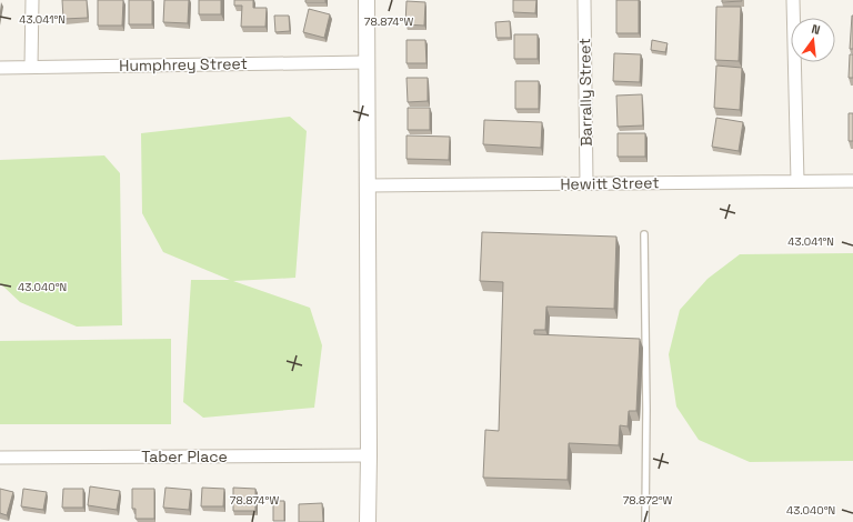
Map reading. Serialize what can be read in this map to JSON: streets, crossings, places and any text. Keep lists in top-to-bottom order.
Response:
{
  "streets": {
    "street": [
      "Humphrey Street",
      "Barrally Street",
      "Hewitt Street",
      "Taber Place"
    ]
  },
  "crossings": [
    ["Barrally Street", "Hewitt Street"]
  ],
  "north": "top",
  "coordinates": [
    "43.041°N",
    "78.874°W",
    "43.040°N",
    "78.872°W"
  ]
}
